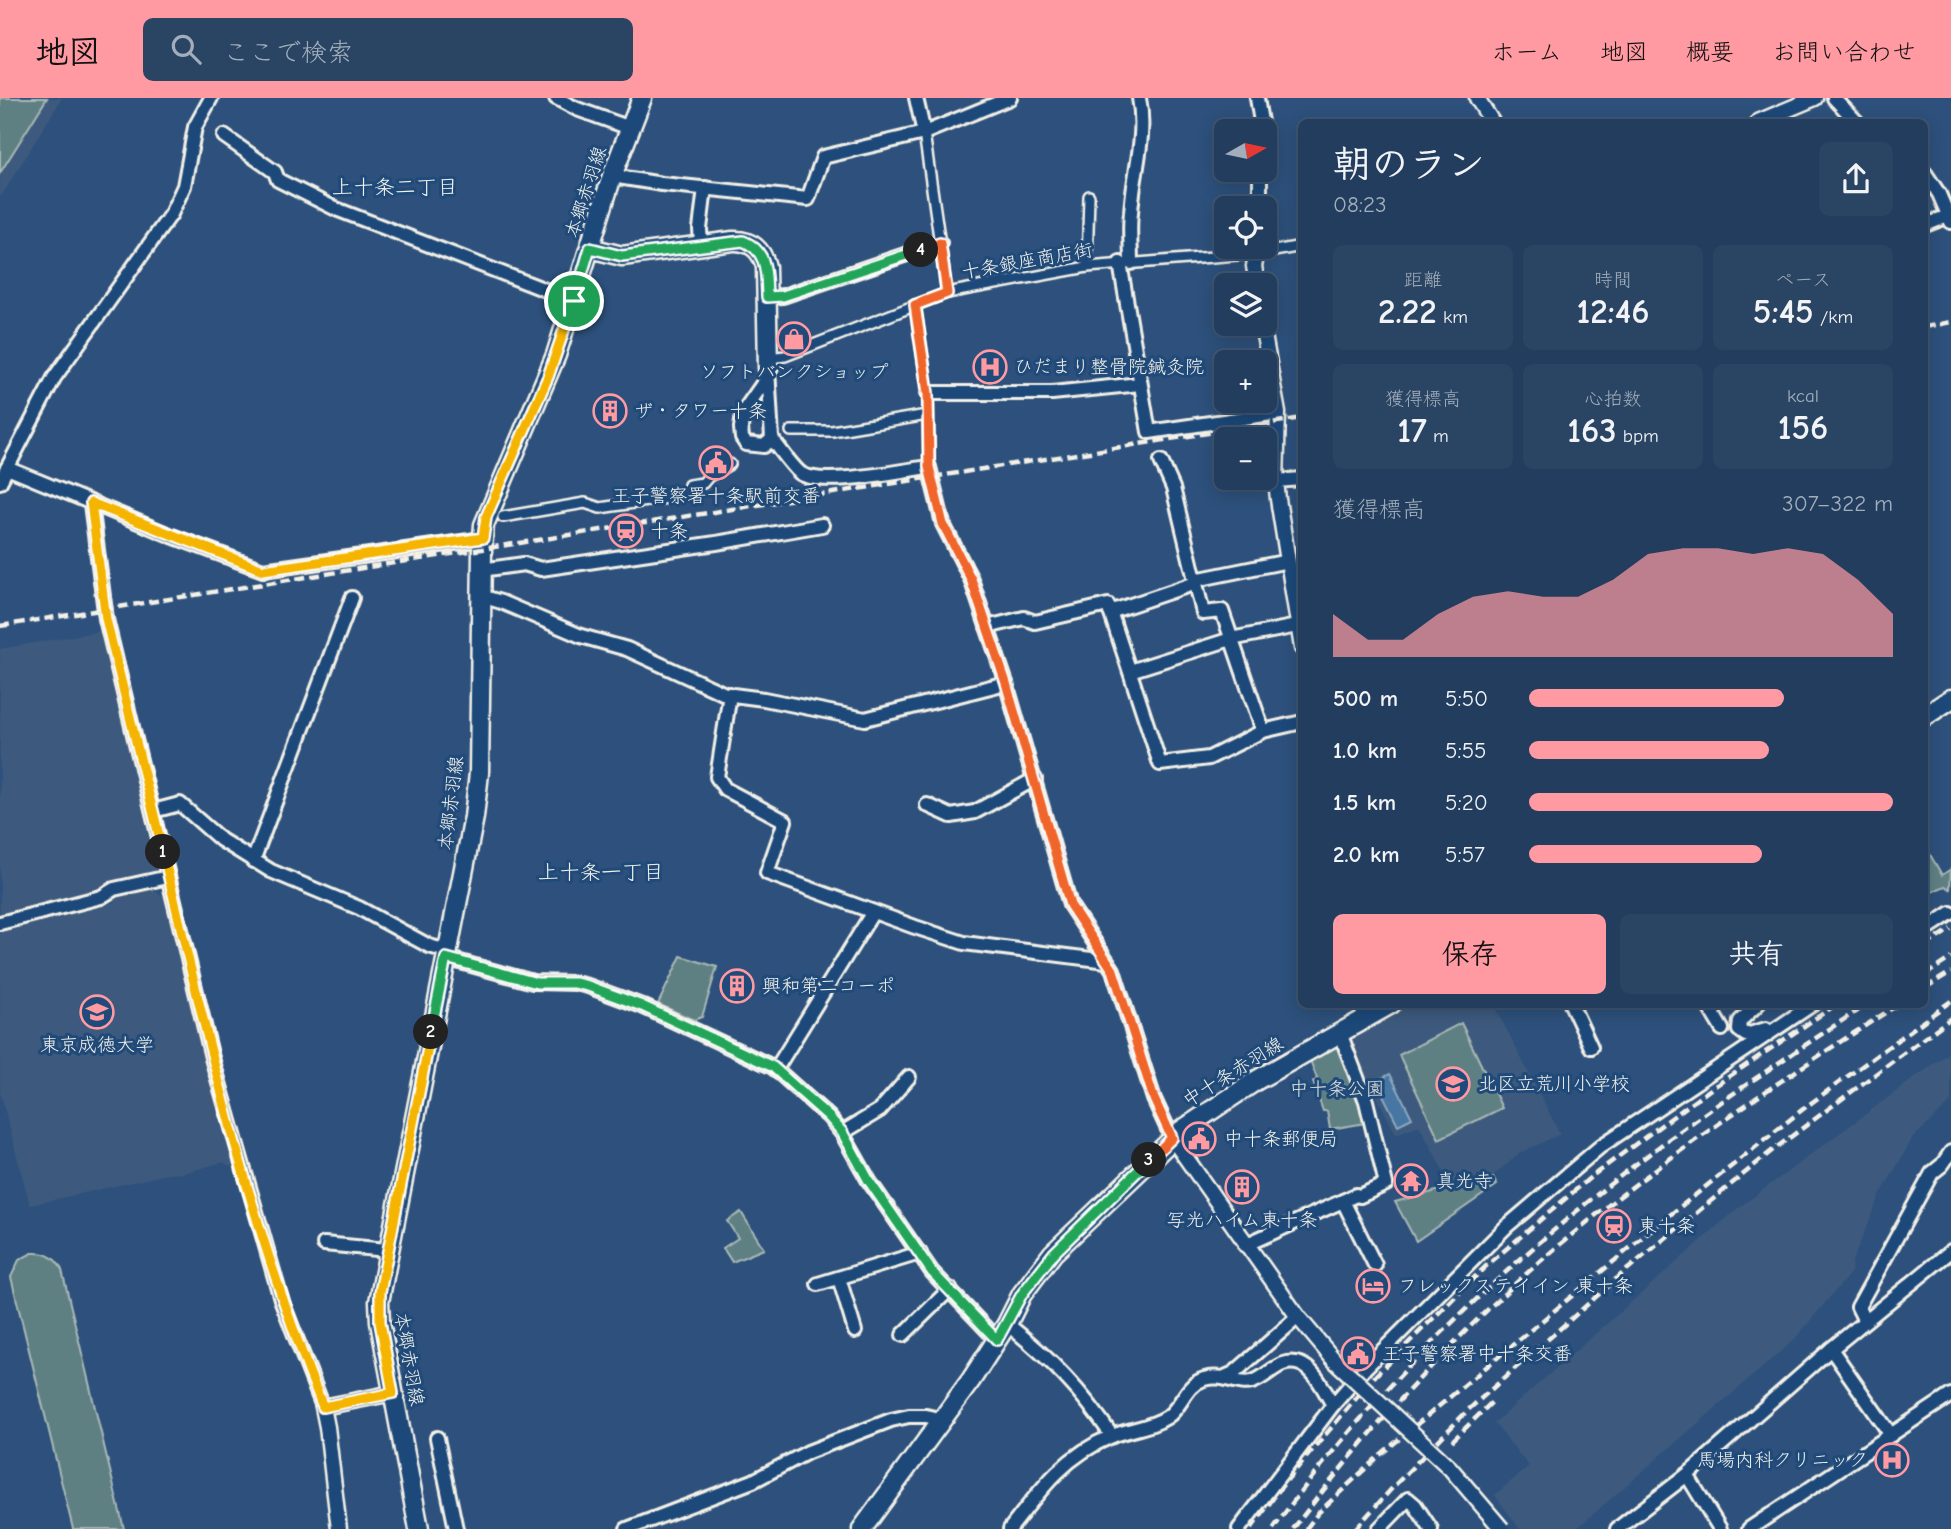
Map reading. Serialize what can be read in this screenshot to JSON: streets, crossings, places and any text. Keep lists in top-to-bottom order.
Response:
{
  "streets": {
    "main road": ["本郷赤羽線", "中十条赤羽線"],
    "street": ["十条銀座商店街"]
  },
  "districts": ["上十条二丁目", "上十条一丁目"],
  "parks": ["中十条公園"],
  "places": {
    "shop": ["ソフトバンクショップ"],
    "hospital": ["ひだまり整骨院鍼灸院", "馬場内科クリニック"],
    "building": ["ザ・タワー十条", "興和第二コーポ", "写光ハイム東十条"],
    "public building": ["王子警察署十条駅前交番", "中十条郵便局", "王子警察署中十条交番"],
    "station": ["十条", "東十条"],
    "school or university": ["東京成徳大学", "北区立荒川小学校"],
    "temple": ["真光寺"],
    "hotel": ["フレックステイイン 東十条"]
  },
  "north": "right",
  "page": {
    "header": "地図",
    "search": "ここで検索",
    "nav": [
      "ホーム",
      "地図",
      "概要",
      "お問い合わせ"
    ],
    "map_buttons": ["+", "−"],
    "heading": ["朝のラン", "08:23"],
    "pins": [
      "4",
      "1",
      "2",
      "3"
    ],
    "stats": [
      ["距離", "2.22 km"],
      ["時間", "12:46"],
      ["ペース", "5:45 /km"],
      ["獲得標高", "17 m"],
      ["心拍数", "163 bpm"],
      ["kcal", "156"]
    ],
    "chart": ["獲得標高", "307–322 m"],
    "list": [
      {
        "name": "500 m",
        "note": "5:50"
      },
      {
        "name": "1.0 km",
        "note": "5:55"
      },
      {
        "name": "1.5 km",
        "note": "5:20"
      },
      {
        "name": "2.0 km",
        "note": "5:57"
      }
    ],
    "buttons": ["保存", "共有"]
  }
}
